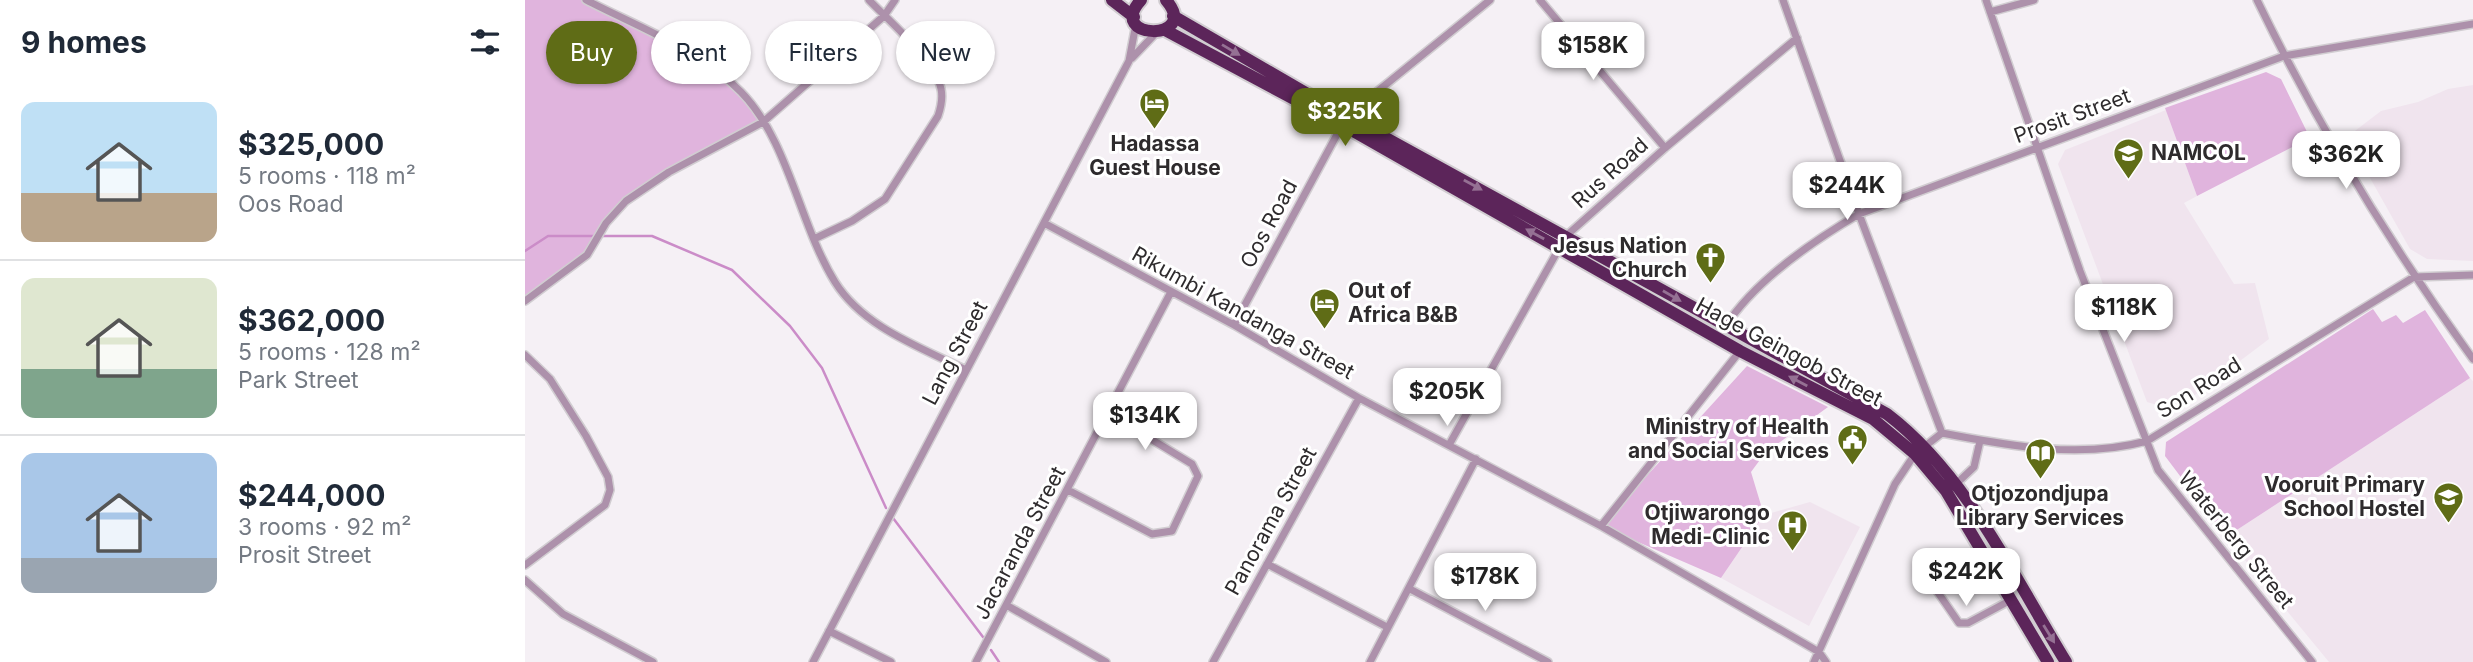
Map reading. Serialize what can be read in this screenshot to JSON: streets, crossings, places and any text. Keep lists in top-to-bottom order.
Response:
{
  "streets": {
    "highway": ["Hage Geingob Street"],
    "street": [
      "Prosit Street",
      "Rus Road",
      "Oos Road",
      "Rikumbi Kandanga Street",
      "Lang Street",
      "Son Road",
      "Panorama Street",
      "Waterberg Street",
      "Jacaranda Street"
    ]
  },
  "crossings": [
    ["Prosit Street", "Hage Geingob Street"],
    ["Prosit Street", "Waterberg Street"],
    ["Rus Road", "Rikumbi Kandanga Street"],
    ["Rus Road", "Hage Geingob Street"],
    ["Oos Road", "Rikumbi Kandanga Street"],
    ["Oos Road", "Hage Geingob Street"],
    ["Rikumbi Kandanga Street", "Lang Street"],
    ["Rikumbi Kandanga Street", "Panorama Street"],
    ["Rikumbi Kandanga Street", "Jacaranda Street"],
    ["Hage Geingob Street", "Lang Street"],
    ["Son Road", "Waterberg Street"]
  ],
  "places": {
    "hotel": ["Hadassa Guest House", "Out of Africa B&B"],
    "school or university": ["NAMCOL", "Vooruit Primary School Hostel"],
    "church": ["Jesus Nation Church"],
    "public building": ["Ministry of Health and Social Services"],
    "library": ["Otjozondjupa Library Services"],
    "hospital": ["Otjiwarongo Medi-Clinic"]
  },
  "page": {
    "heading": "9 homes",
    "chip": [
      "Buy",
      "Rent",
      "Filters",
      "New"
    ],
    "price": [
      "$158K",
      "$325K",
      "$362K",
      "$244K",
      "$118K",
      "$205K",
      "$134K",
      "$242K",
      "$178K"
    ],
    "list": [
      {
        "name": "$325,000",
        "note": "5 rooms · 118 m² · Oos Road"
      },
      {
        "name": "$362,000",
        "note": "5 rooms · 128 m² · Park Street"
      },
      {
        "name": "$244,000",
        "note": "3 rooms · 92 m² · Prosit Street"
      }
    ]
  }
}
